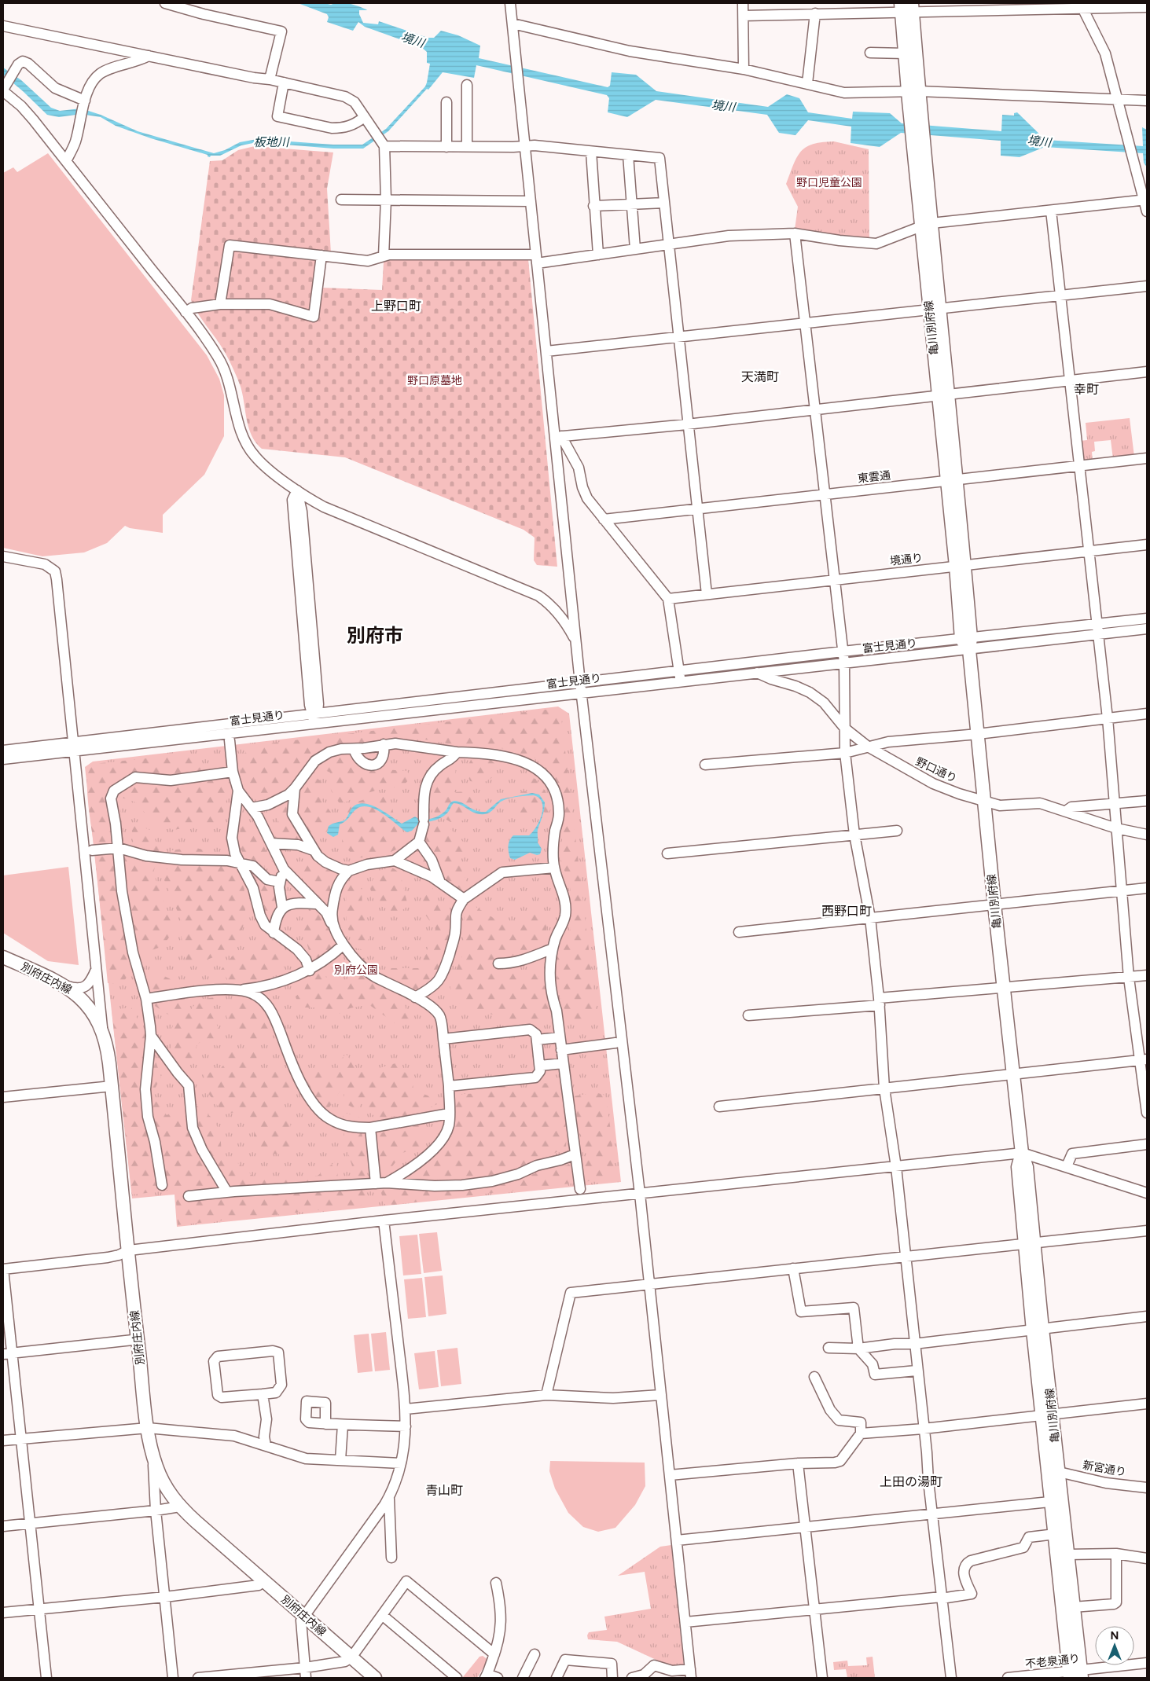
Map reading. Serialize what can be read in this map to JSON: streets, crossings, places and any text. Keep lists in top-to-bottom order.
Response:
{
  "streets": {
    "main road": ["亀川別府線", "別府庄内線"],
    "street": [
      "東雲通",
      "境通り",
      "富士見通り",
      "野口通り",
      "新宮通り",
      "不老泉通り"
    ]
  },
  "crossings": [
    ["亀川別府線", "東雲通"],
    ["亀川別府線", "境通り"],
    ["亀川別府線", "富士見通り"],
    ["亀川別府線", "野口通り"],
    ["亀川別府線", "新宮通り"],
    ["亀川別府線", "不老泉通り"],
    ["富士見通り", "野口通り"]
  ],
  "districts": [
    "上野口町",
    "天満町",
    "幸町",
    "別府市",
    "西野口町",
    "上田の湯町",
    "青山町"
  ],
  "water": ["境川", "板地川"],
  "parks": ["野口児童公園", "野口原墓地", "別府公園"],
  "north": "top"
}
